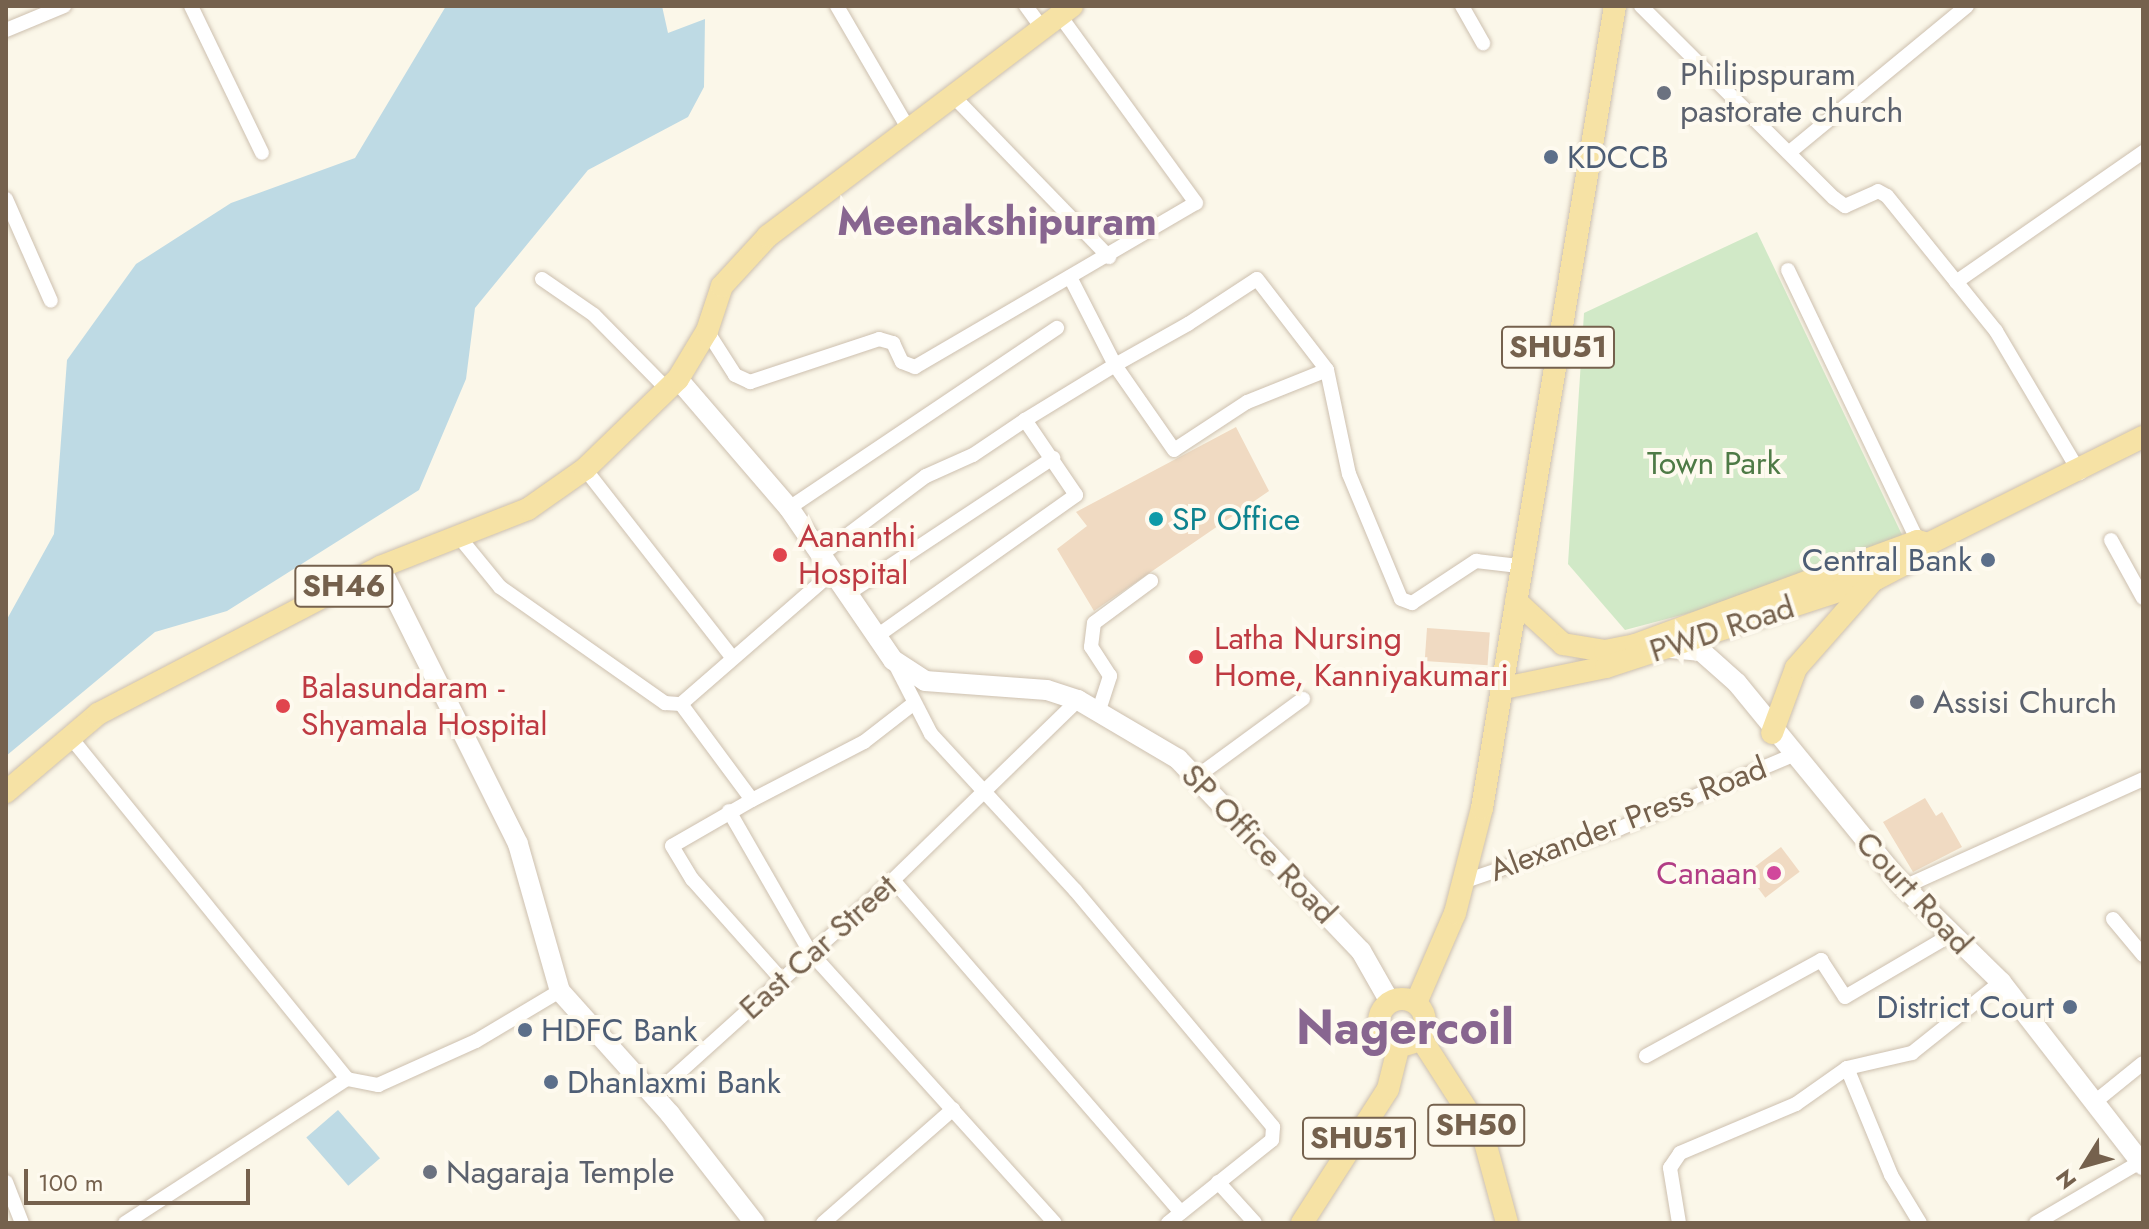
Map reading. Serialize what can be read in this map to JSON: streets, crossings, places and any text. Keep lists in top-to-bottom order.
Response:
{
  "streets": {
    "main road": [
      "SHU51",
      "SH46",
      "PWD Road",
      "SH50"
    ],
    "street": [
      "Alexander Press Road",
      "SP Office Road",
      "Court Road",
      "East Car Street"
    ]
  },
  "crossings": [
    ["SHU51", "PWD Road"],
    ["SHU51", "Alexander Press Road"],
    ["SHU51", "SP Office Road"],
    ["SHU51", "SH50"],
    ["SH46", "SP Office Road"],
    ["PWD Road", "Court Road"],
    ["Alexander Press Road", "Court Road"],
    ["SP Office Road", "East Car Street"],
    ["SP Office Road", "SH50"]
  ],
  "districts": ["Meenakshipuram", "Nagercoil"],
  "parks": ["Town Park"],
  "places": [
    "Philipspuram pastorate church",
    "KDCCB",
    "SP Office",
    "Aananthi Hospital",
    "Central Bank",
    "Latha Nursing Home, Kanniyakumari",
    "Assisi Church",
    "Balasundaram - Shyamala Hospital",
    "Canaan",
    "District Court",
    "HDFC Bank",
    "Dhanlaxmi Bank",
    "Nagaraja Temple"
  ],
  "scale_bar": "100 m",
  "north": "bottom left"
}
